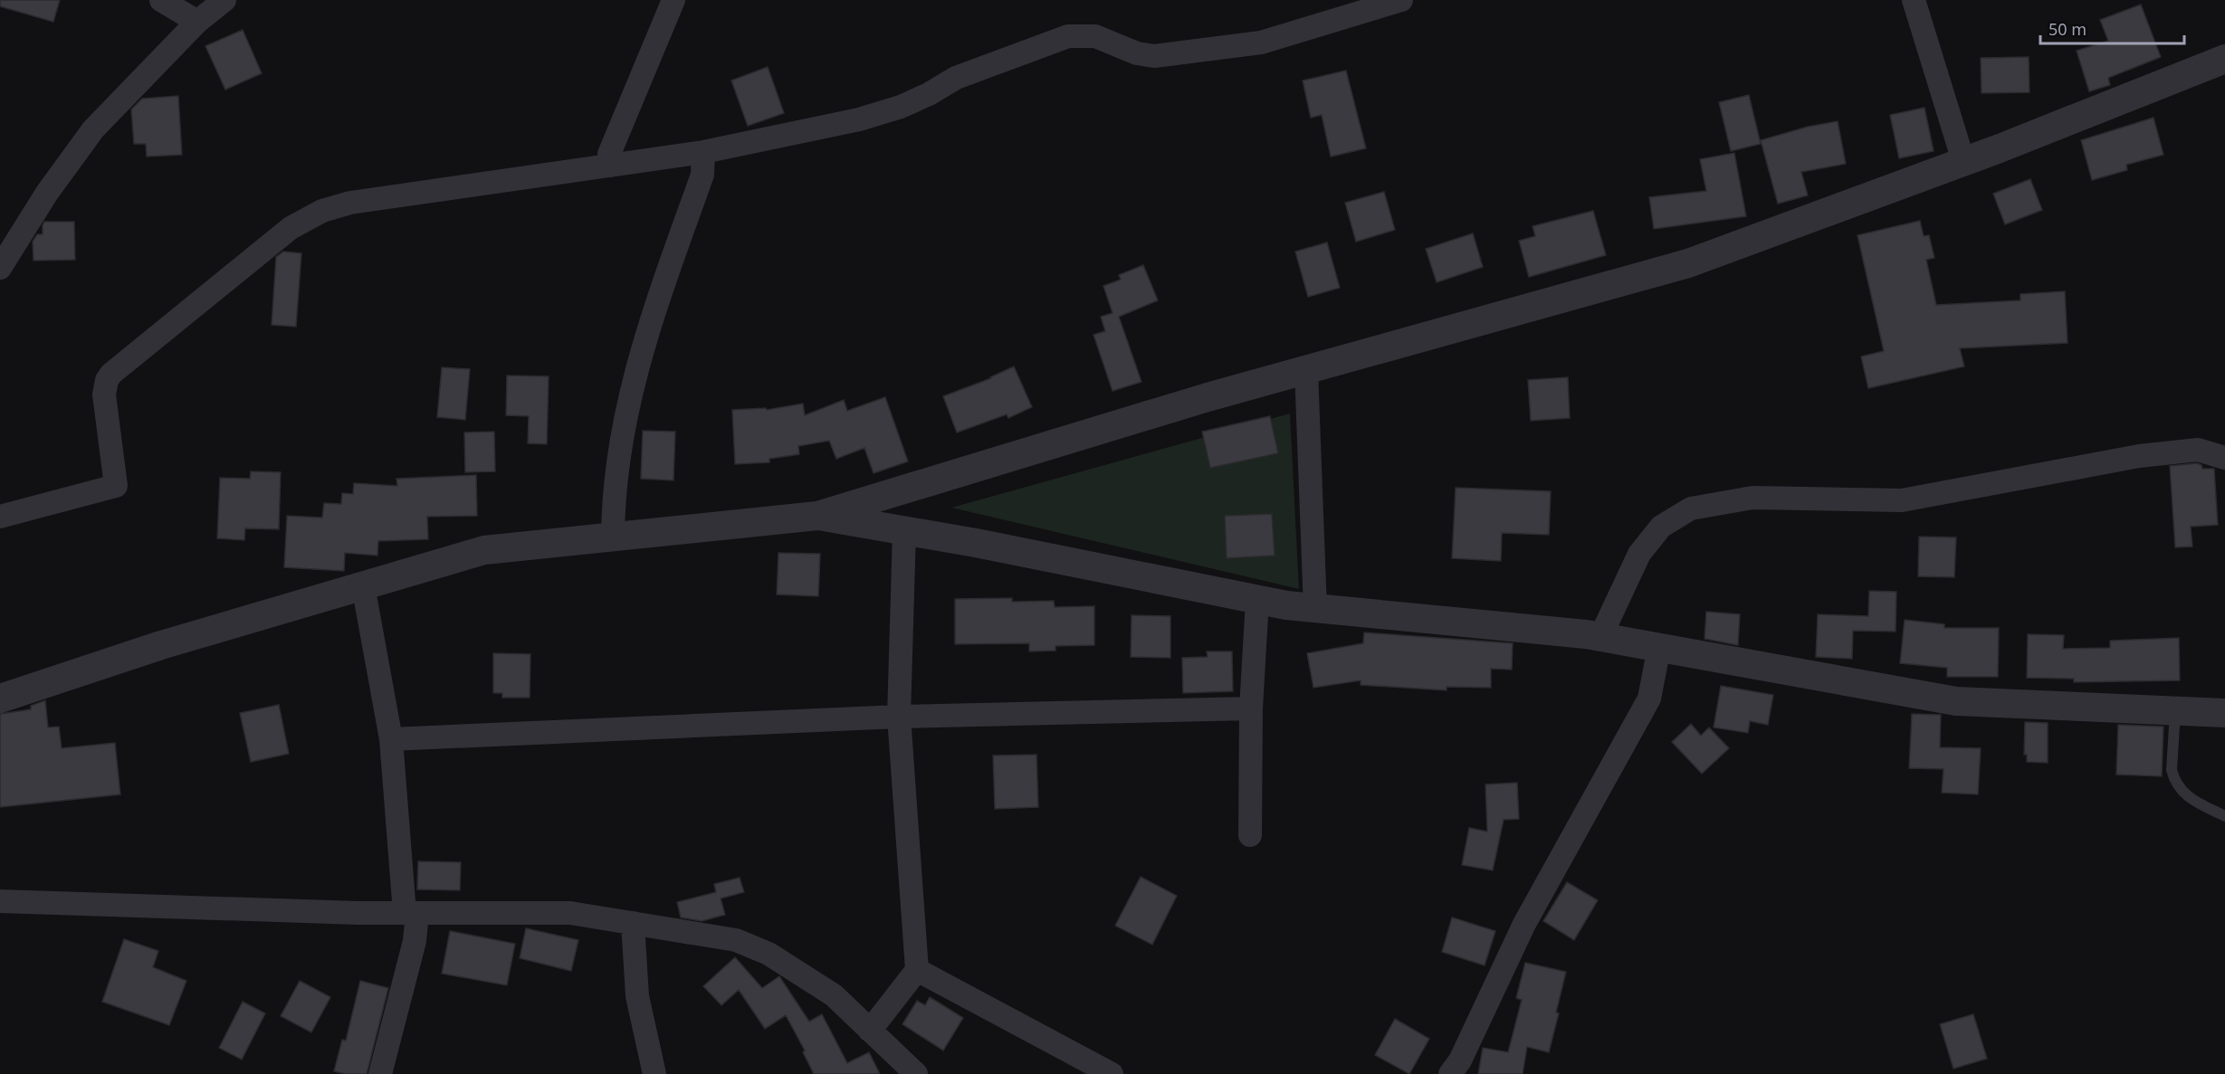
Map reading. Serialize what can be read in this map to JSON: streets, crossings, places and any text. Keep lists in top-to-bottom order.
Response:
{
  "scale_bar": "50 m"
}
